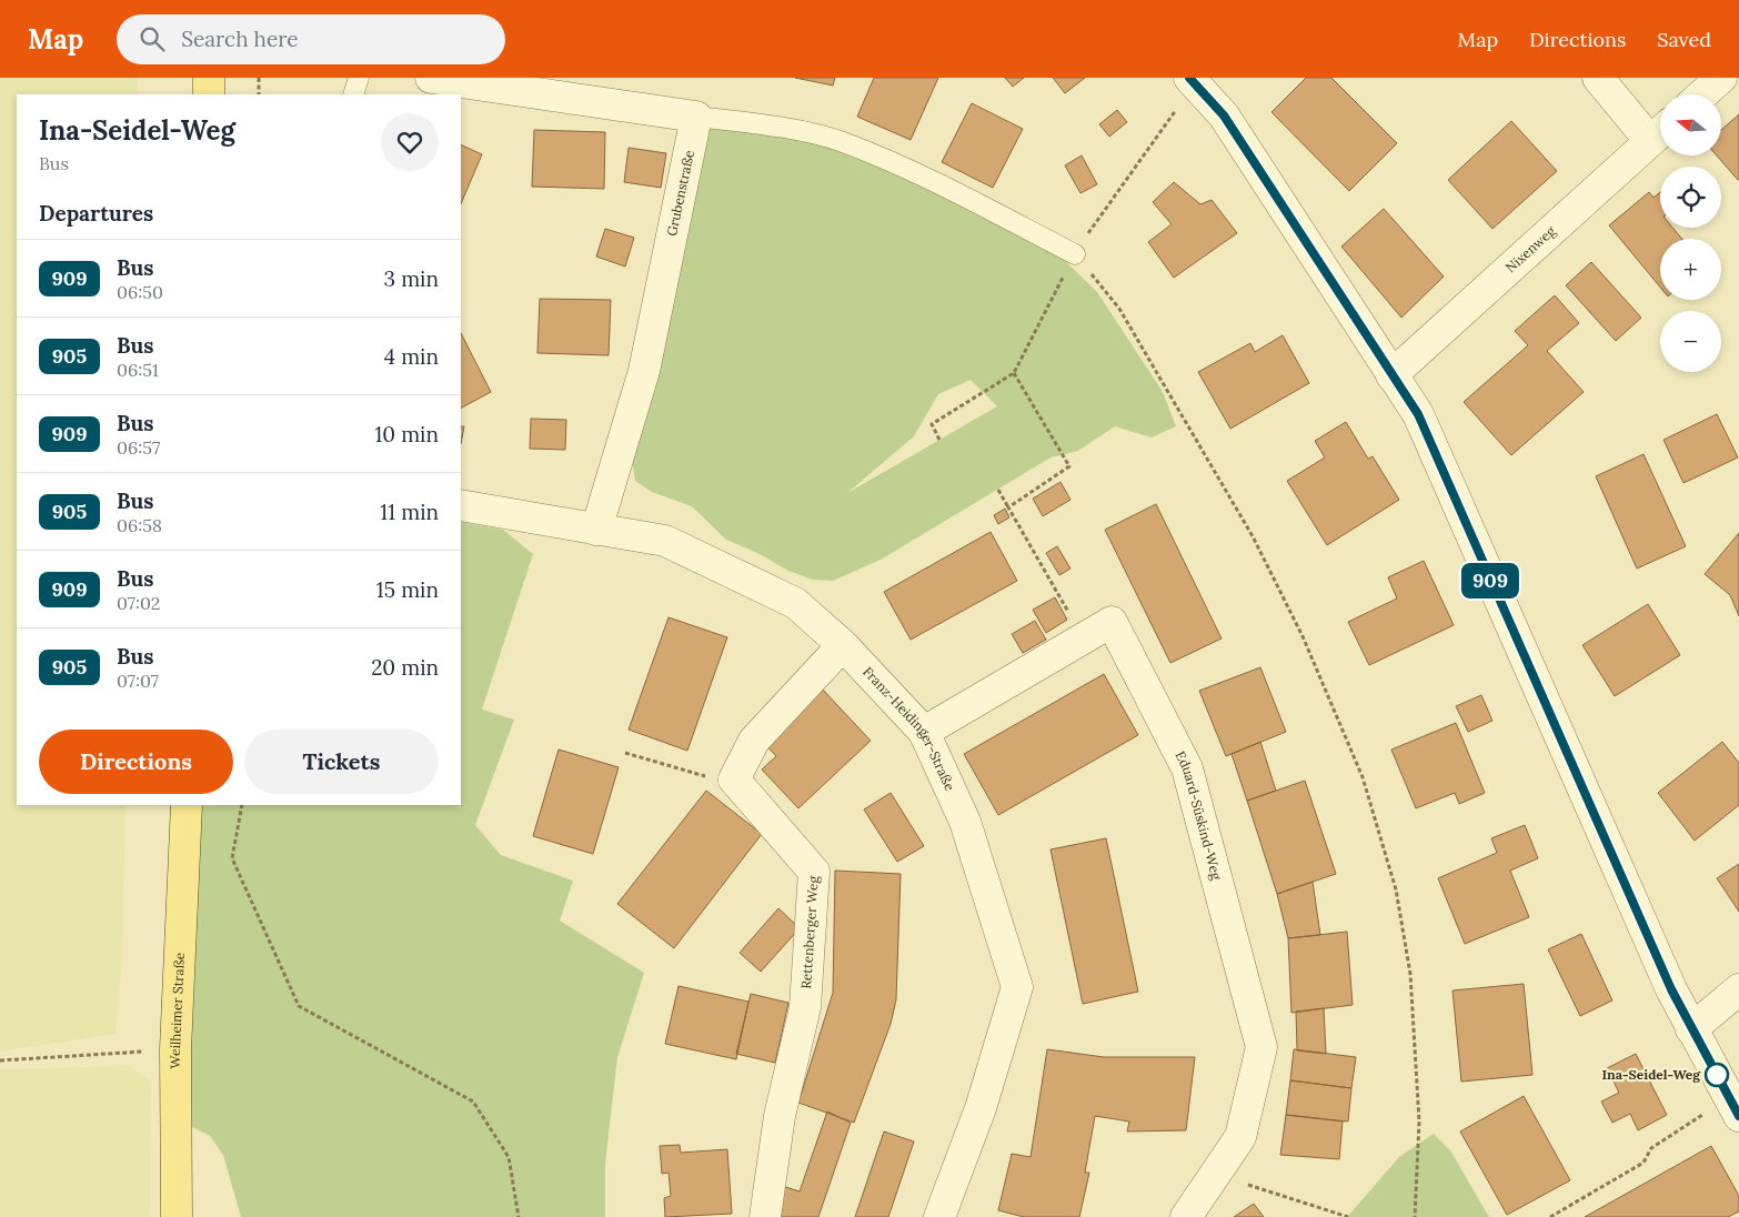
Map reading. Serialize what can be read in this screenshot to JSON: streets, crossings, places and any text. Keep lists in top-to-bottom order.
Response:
{
  "streets": {
    "main road": ["Weilheimer Straße"],
    "street": [
      "Grubenstraße",
      "Nixenweg",
      "Franz-Heidinger-Straße",
      "Eduard-Süskind-Weg",
      "Rettenberger Weg"
    ]
  },
  "crossings": [
    ["Grubenstraße", "Franz-Heidinger-Straße"],
    ["Franz-Heidinger-Straße", "Eduard-Süskind-Weg"]
  ],
  "places": ["Ina-Seidel-Weg"],
  "lines": ["bus line 909"],
  "north": "left",
  "page": {
    "header": "Map",
    "search": "Search here",
    "nav": ["Map", "Directions", "Saved"],
    "on_map": "909",
    "map_buttons": ["+", "−"],
    "heading": [
      ["Ina-Seidel-Weg", "Bus"],
      "Departures"
    ],
    "list": [
      {
        "mark": "909",
        "name": "Bus",
        "note": "06:50",
        "value": "3 min"
      },
      {
        "mark": "905",
        "name": "Bus",
        "note": "06:51",
        "value": "4 min"
      },
      {
        "mark": "909",
        "name": "Bus",
        "note": "06:57",
        "value": "10 min"
      },
      {
        "mark": "905",
        "name": "Bus",
        "note": "06:58",
        "value": "11 min"
      },
      {
        "mark": "909",
        "name": "Bus",
        "note": "07:02",
        "value": "15 min"
      },
      {
        "mark": "905",
        "name": "Bus",
        "note": "07:07",
        "value": "20 min"
      }
    ],
    "buttons": ["Directions", "Tickets"]
  }
}
